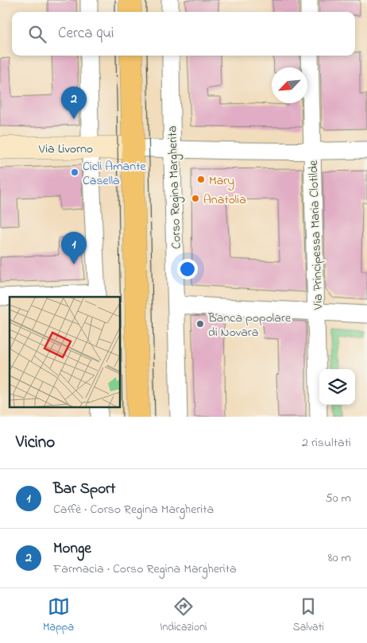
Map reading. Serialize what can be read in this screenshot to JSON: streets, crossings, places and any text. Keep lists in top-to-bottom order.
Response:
{
  "streets": {
    "street": ["Via Livorno", "Corso Regina Margherita", "Via Principessa Maria Clotilde"]
  },
  "places": [
    "Cicli Amante Casella",
    "Mary",
    "Anatolia",
    "Banca popolare di Novara"
  ],
  "north": "bottom left",
  "page": {
    "search": "Cerca qui",
    "pins": ["2", "1"],
    "heading": ["Vicino", "2 risultati"],
    "list": [
      {
        "mark": "1",
        "name": "Bar Sport",
        "note": "Caffè · Corso Regina Margherita",
        "value": "50 m"
      },
      {
        "mark": "2",
        "name": "Monge",
        "note": "Farmacia · Corso Regina Margherita",
        "value": "80 m"
      }
    ],
    "nav": ["Mappa", "Indicazioni", "Salvati"]
  }
}
